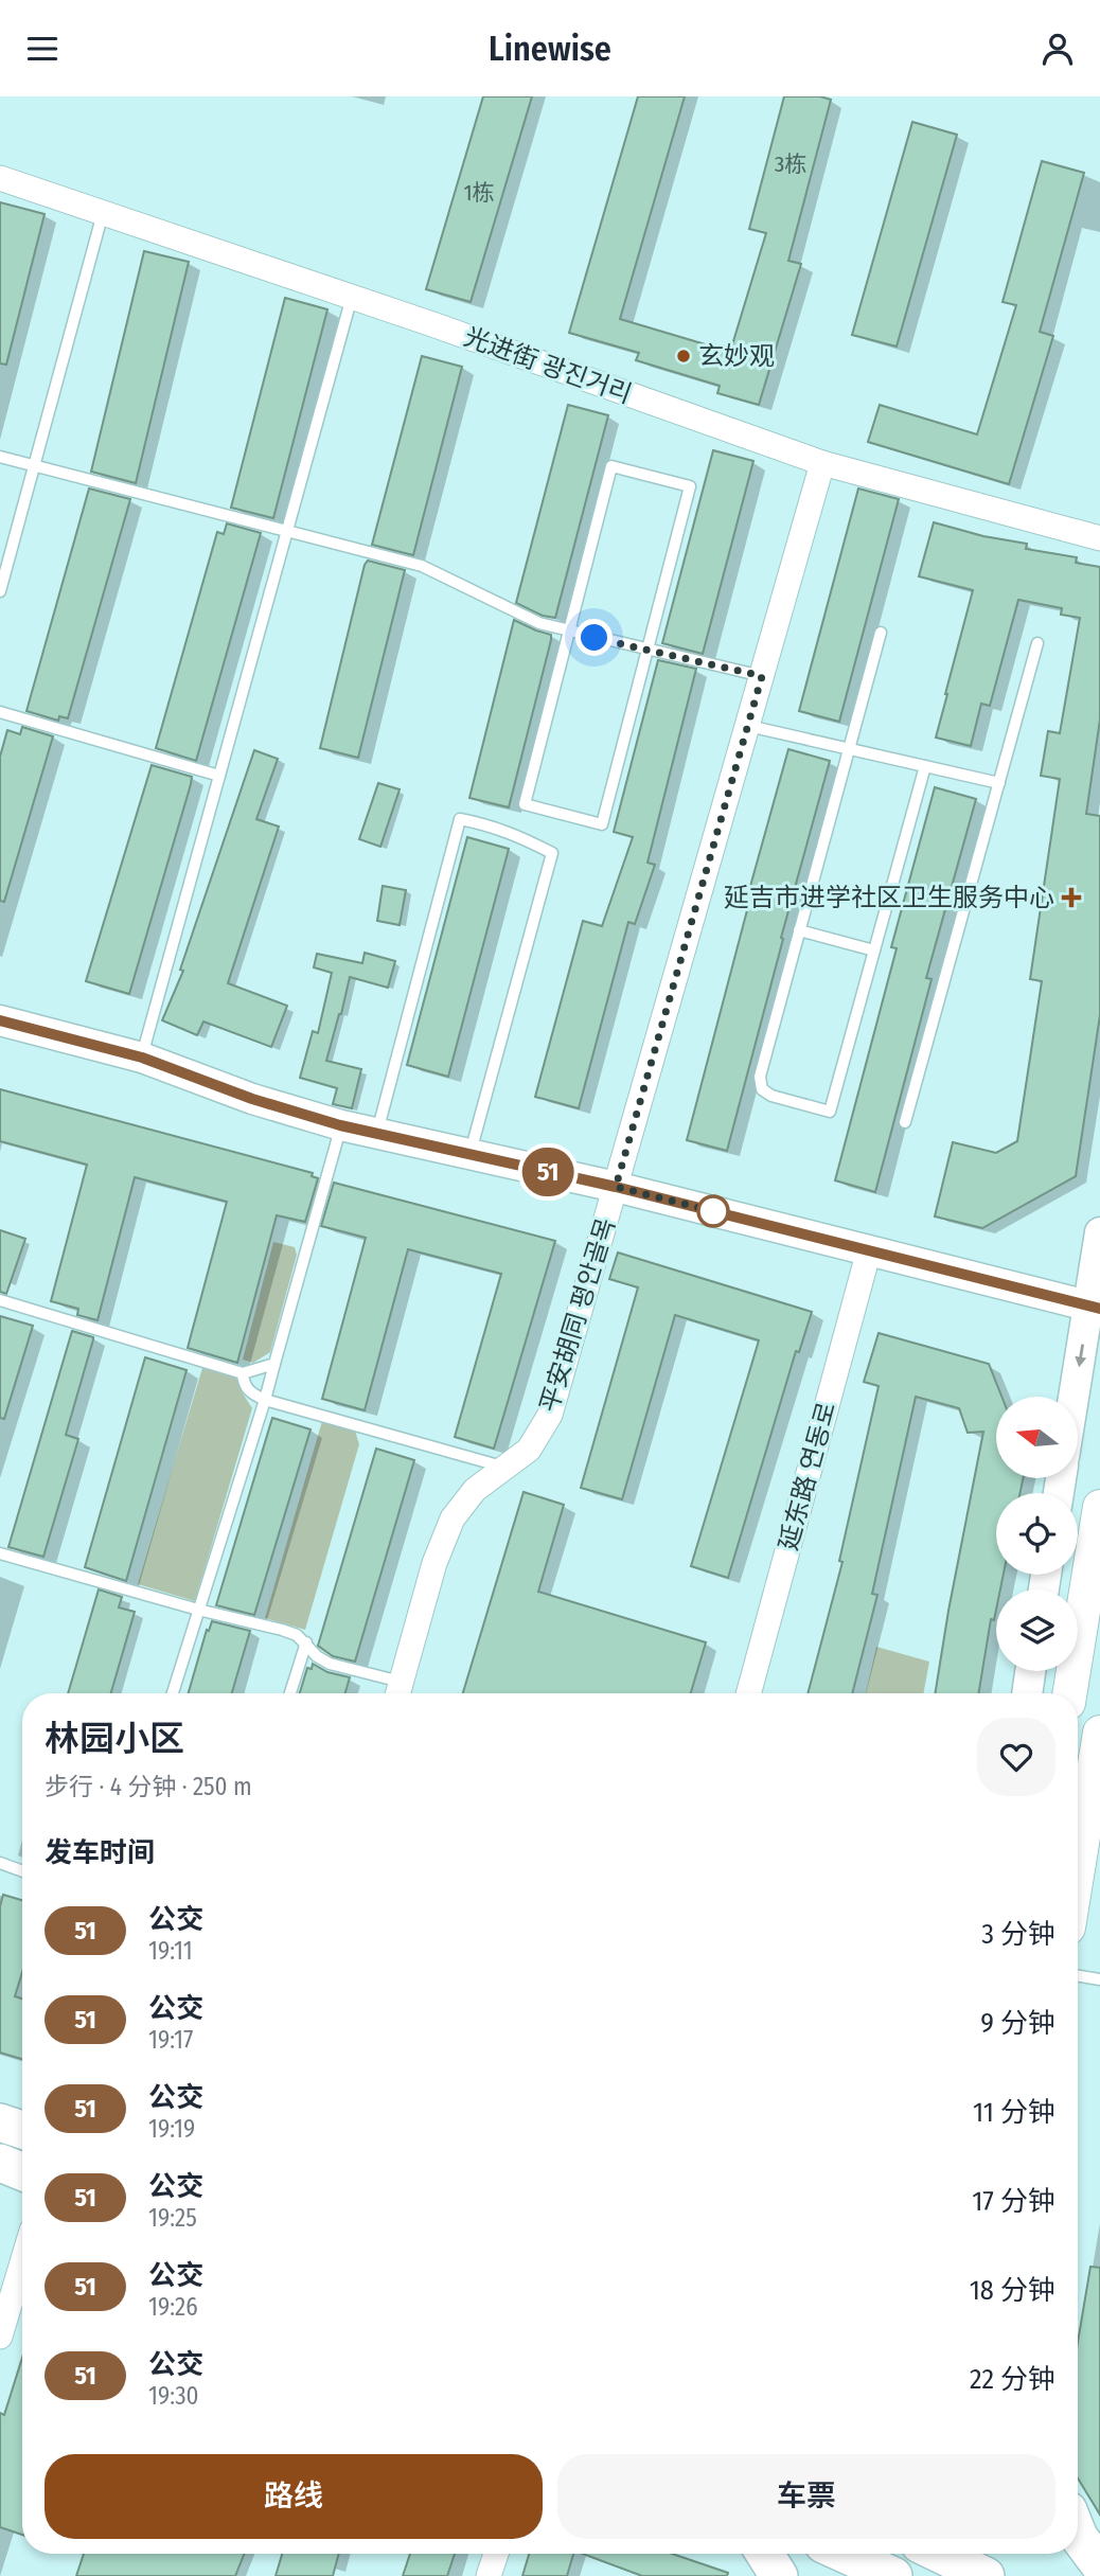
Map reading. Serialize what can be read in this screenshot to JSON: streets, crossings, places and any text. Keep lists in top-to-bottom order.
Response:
{
  "streets": {
    "street": ["光进街 광진거리", "平安胡同 평안골목", "延东路 연동로"]
  },
  "crossings": [
    ["光进街 광진거리", "平安胡同 평안골목"]
  ],
  "places": {
    "other": ["玄妙观"],
    "health": ["延吉市进学社区卫生服务中心"]
  },
  "lines": ["bus line 51"],
  "house_numbers": ["3栋", "1栋"],
  "north": "left",
  "page": {
    "header": "Linewise",
    "on_map": "51",
    "heading": [
      ["林园小区", "步行 · 4 分钟 · 250 m"],
      "发车时间"
    ],
    "list": [
      {
        "mark": "51",
        "name": "公交",
        "note": "19:11",
        "value": "3 分钟"
      },
      {
        "mark": "51",
        "name": "公交",
        "note": "19:17",
        "value": "9 分钟"
      },
      {
        "mark": "51",
        "name": "公交",
        "note": "19:19",
        "value": "11 分钟"
      },
      {
        "mark": "51",
        "name": "公交",
        "note": "19:25",
        "value": "17 分钟"
      },
      {
        "mark": "51",
        "name": "公交",
        "note": "19:26",
        "value": "18 分钟"
      },
      {
        "mark": "51",
        "name": "公交",
        "note": "19:30",
        "value": "22 分钟"
      }
    ],
    "buttons": ["路线", "车票"]
  }
}
